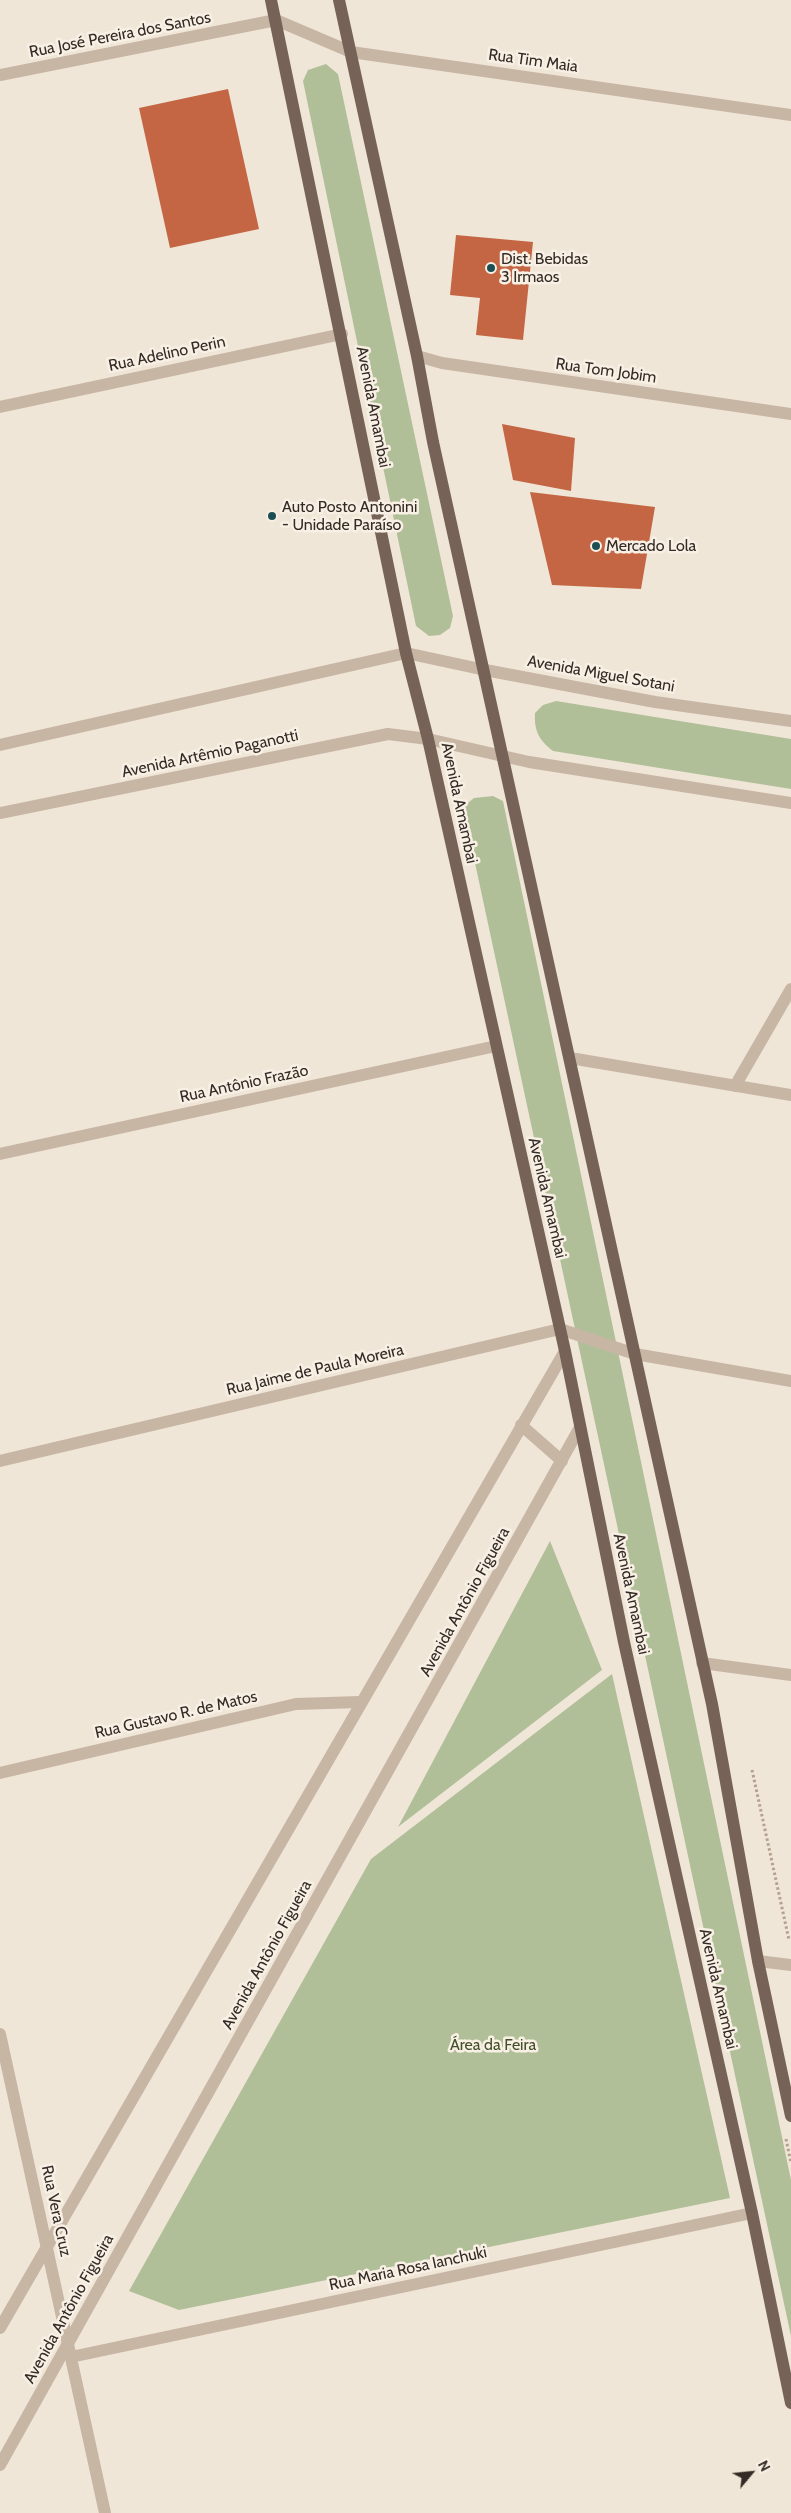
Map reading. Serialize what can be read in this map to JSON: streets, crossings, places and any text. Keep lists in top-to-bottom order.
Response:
{
  "streets": {
    "main road": ["Avenida Amambai"],
    "street": [
      "Rua José Pereira dos Santos",
      "Rua Tim Maia",
      "Rua Adelino Perin",
      "Rua Tom Jobim",
      "Avenida Miguel Sotani",
      "Avenida Artêmio Paganotti",
      "Rua Antônio Frazão",
      "Rua Jaime de Paula Moreira",
      "Avenida Antônio Figueira",
      "Rua Gustavo R. de Matos",
      "Rua Vera Cruz",
      "Rua Maria Rosa Ianchuki"
    ]
  },
  "crossings": [
    ["Rua José Pereira dos Santos", "Rua Tim Maia"],
    ["Rua José Pereira dos Santos", "Avenida Amambai"],
    ["Rua Tim Maia", "Avenida Amambai"],
    ["Rua Adelino Perin", "Avenida Amambai"],
    ["Avenida Amambai", "Avenida Miguel Sotani"],
    ["Avenida Amambai", "Avenida Artêmio Paganotti"],
    ["Avenida Amambai", "Rua Antônio Frazão"],
    ["Avenida Amambai", "Rua Jaime de Paula Moreira"],
    ["Avenida Amambai", "Avenida Antônio Figueira"],
    ["Avenida Amambai", "Rua Maria Rosa Ianchuki"],
    ["Avenida Antônio Figueira", "Rua Vera Cruz"],
    ["Avenida Antônio Figueira", "Rua Maria Rosa Ianchuki"],
    ["Rua Vera Cruz", "Rua Maria Rosa Ianchuki"]
  ],
  "parks": ["Área da Feira"],
  "places": ["Dist. Bebidas 3 Irmaos", "Auto Posto Antonini - Unidade Paraíso", "Mercado Lola"],
  "north": "top right"
}
